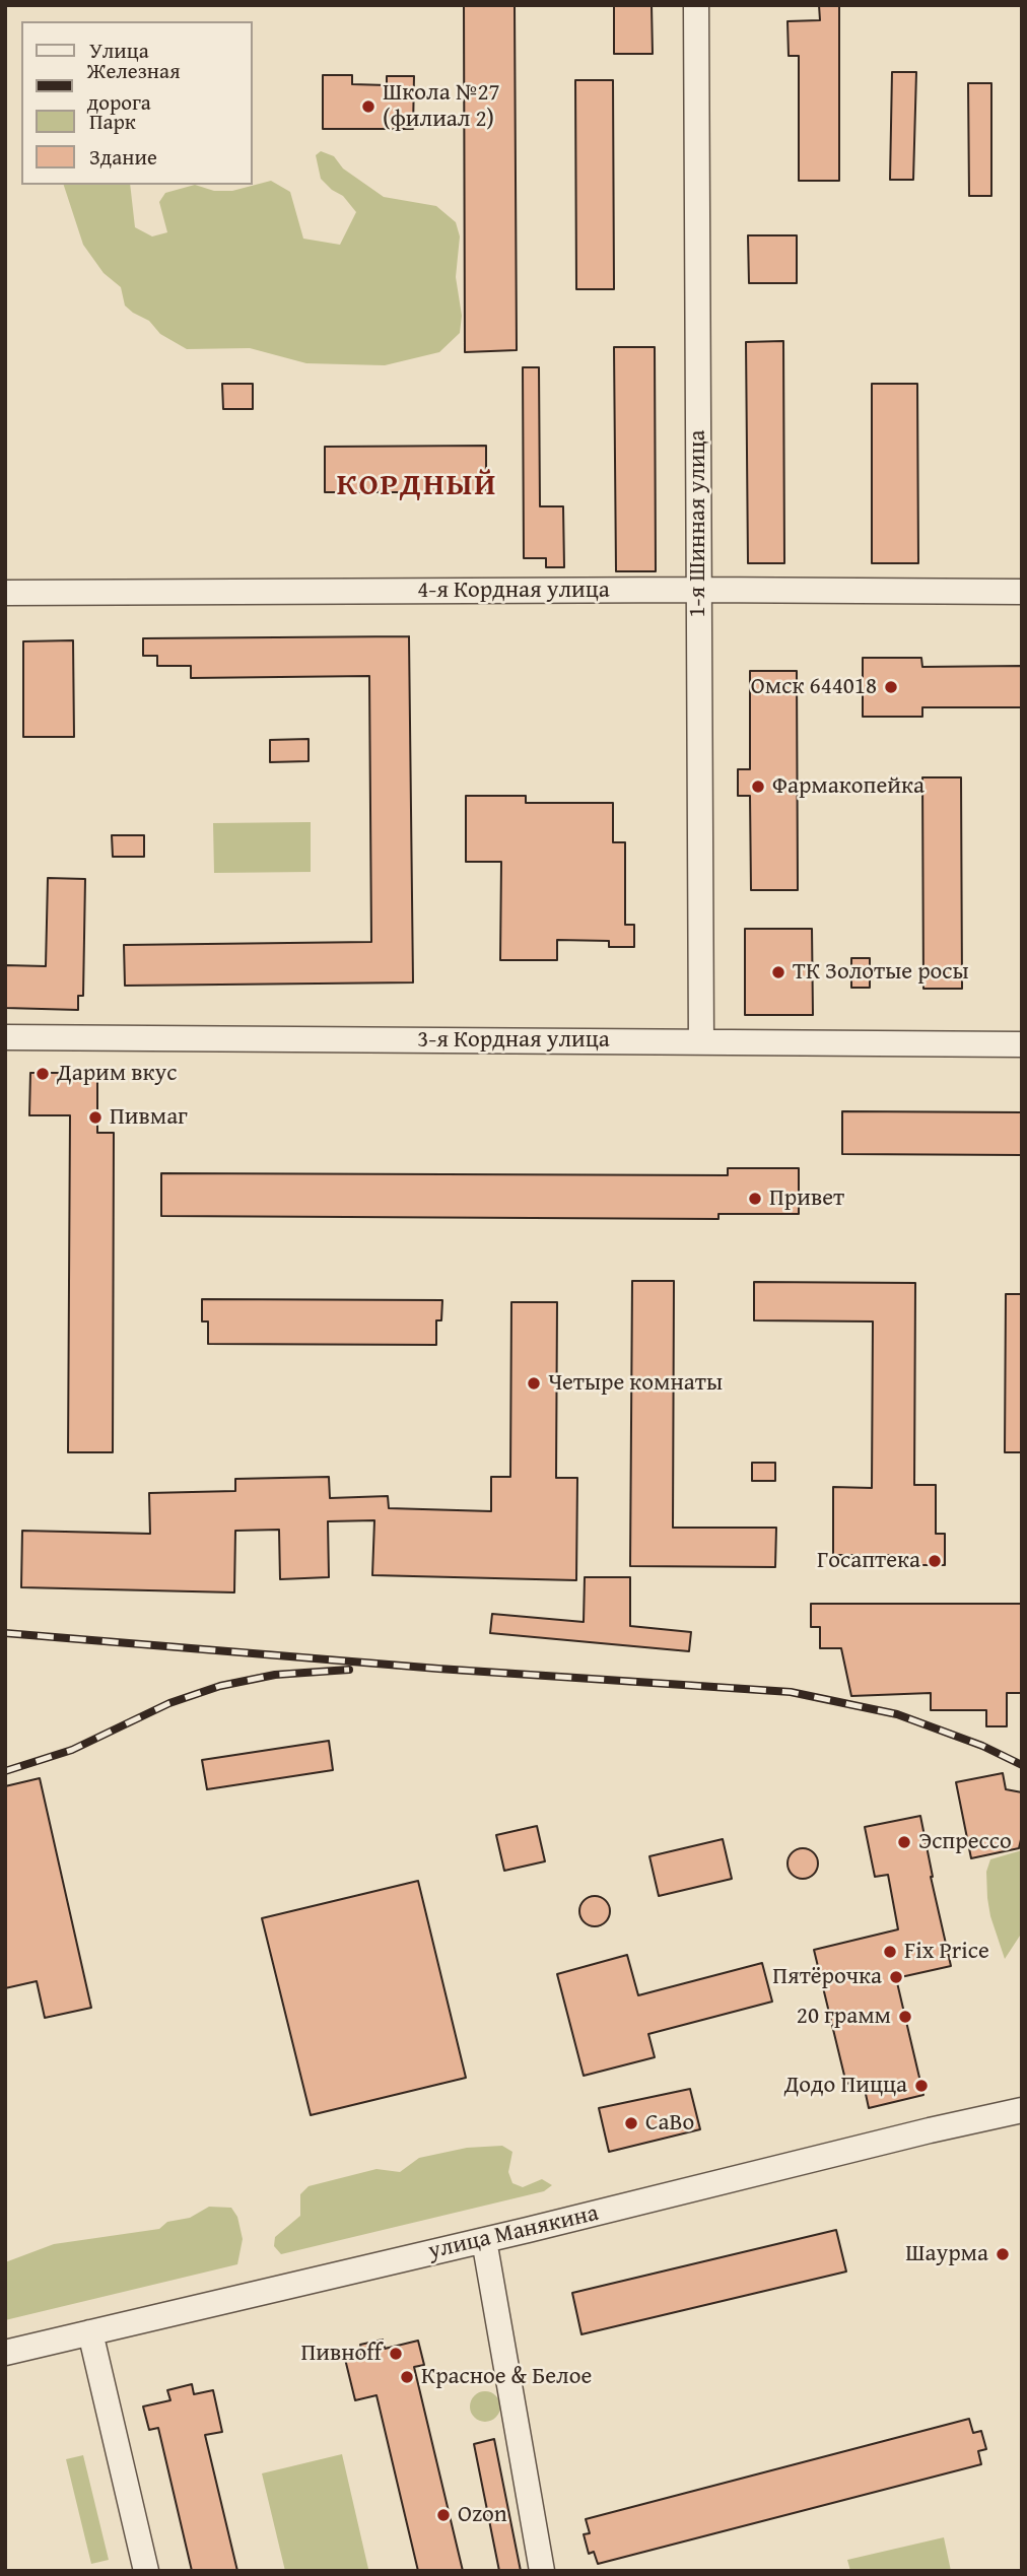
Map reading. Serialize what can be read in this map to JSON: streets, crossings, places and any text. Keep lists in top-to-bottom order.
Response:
{
  "streets": {
    "street": [
      "1-я Шинная улица",
      "4-я Кордная улица",
      "3-я Кордная улица",
      "улица Манякина"
    ]
  },
  "crossings": [
    ["1-я Шинная улица", "4-я Кордная улица"],
    ["1-я Шинная улица", "3-я Кордная улица"]
  ],
  "districts": ["КОРДНЫЙ"],
  "places": [
    "Школа №27 (филиал 2)",
    "Омск 644018",
    "Фармакопейка",
    "ТК Золотые росы",
    "Дарим вкус",
    "Пивмаг",
    "Привет",
    "Четыре комнаты",
    "Госаптека",
    "Эспрессо",
    "Fix Price",
    "Пятёрочка",
    "20 грамм",
    "Додо Пицца",
    "СаВо",
    "Шаурма",
    "Пивноff",
    "Красное & Белое",
    "Ozon"
  ],
  "legend": [
    "Улица",
    "Железная дорога",
    "Парк",
    "Здание"
  ]
}
